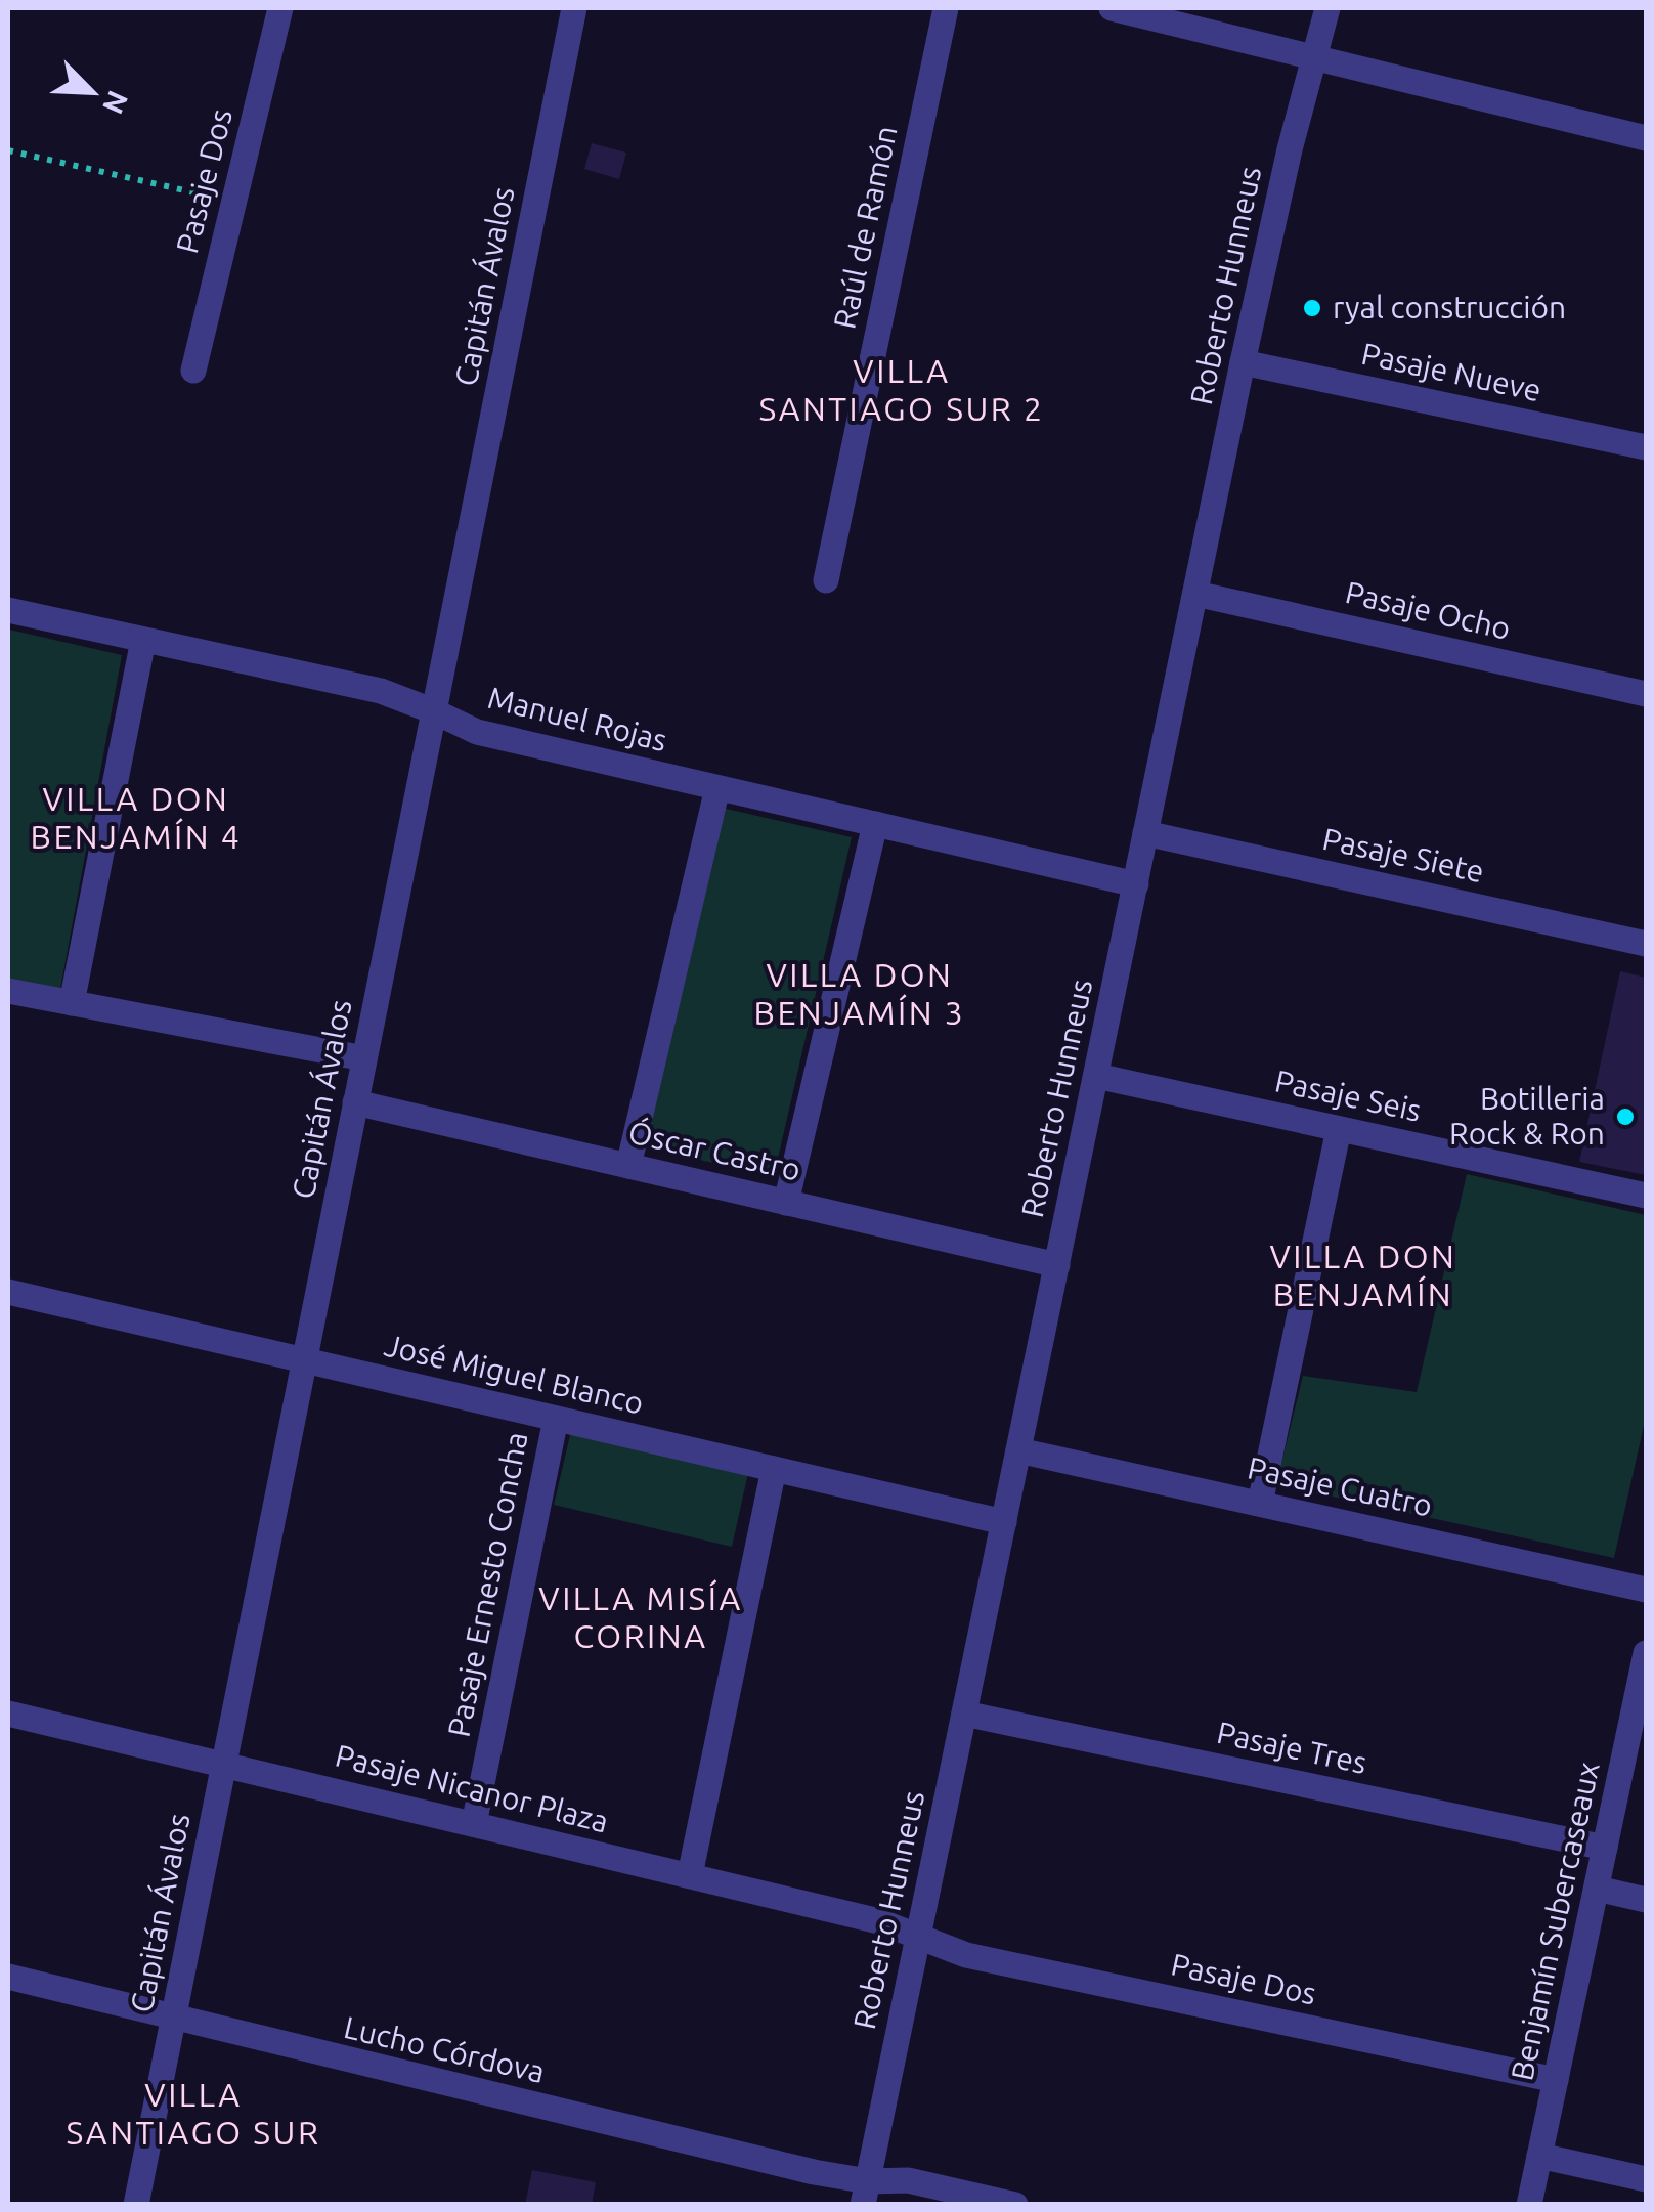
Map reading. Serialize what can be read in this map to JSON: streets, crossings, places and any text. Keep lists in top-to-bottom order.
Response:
{
  "streets": {
    "street": [
      "Pasaje Dos",
      "Raúl de Ramón",
      "Roberto Hunneus",
      "Capitán Ávalos",
      "Pasaje Nueve",
      "Pasaje Ocho",
      "Manuel Rojas",
      "Pasaje Siete",
      "Pasaje Seis",
      "Óscar Castro",
      "José Miguel Blanco",
      "Pasaje Cuatro",
      "Pasaje Ernesto Concha",
      "Pasaje Tres",
      "Pasaje Nicanor Plaza",
      "Benjamín Subercaseaux",
      "Lucho Córdova"
    ]
  },
  "crossings": [
    ["Pasaje Dos", "Roberto Hunneus"],
    ["Pasaje Dos", "Pasaje Nicanor Plaza"],
    ["Pasaje Dos", "Benjamín Subercaseaux"],
    ["Roberto Hunneus", "Pasaje Nueve"],
    ["Roberto Hunneus", "Pasaje Ocho"],
    ["Roberto Hunneus", "Manuel Rojas"],
    ["Roberto Hunneus", "Pasaje Siete"],
    ["Roberto Hunneus", "Pasaje Seis"],
    ["Roberto Hunneus", "Óscar Castro"],
    ["Roberto Hunneus", "José Miguel Blanco"],
    ["Roberto Hunneus", "Pasaje Cuatro"],
    ["Roberto Hunneus", "Pasaje Tres"],
    ["Roberto Hunneus", "Pasaje Nicanor Plaza"],
    ["Roberto Hunneus", "Lucho Córdova"],
    ["Capitán Ávalos", "Manuel Rojas"],
    ["Capitán Ávalos", "Óscar Castro"],
    ["Capitán Ávalos", "José Miguel Blanco"],
    ["Capitán Ávalos", "Pasaje Nicanor Plaza"],
    ["Capitán Ávalos", "Lucho Córdova"],
    ["José Miguel Blanco", "Pasaje Ernesto Concha"],
    ["Pasaje Ernesto Concha", "Pasaje Nicanor Plaza"],
    ["Pasaje Tres", "Benjamín Subercaseaux"]
  ],
  "districts": [
    "VILLA SANTIAGO SUR 2",
    "VILLA DON BENJAMÍN 4",
    "VILLA DON BENJAMÍN 3",
    "VILLA DON BENJAMÍN",
    "VILLA MISÍA CORINA",
    "VILLA SANTIAGO SUR"
  ],
  "places": ["ryal construcción", "Botilleria Rock & Ron"],
  "north": "bottom right"
}
